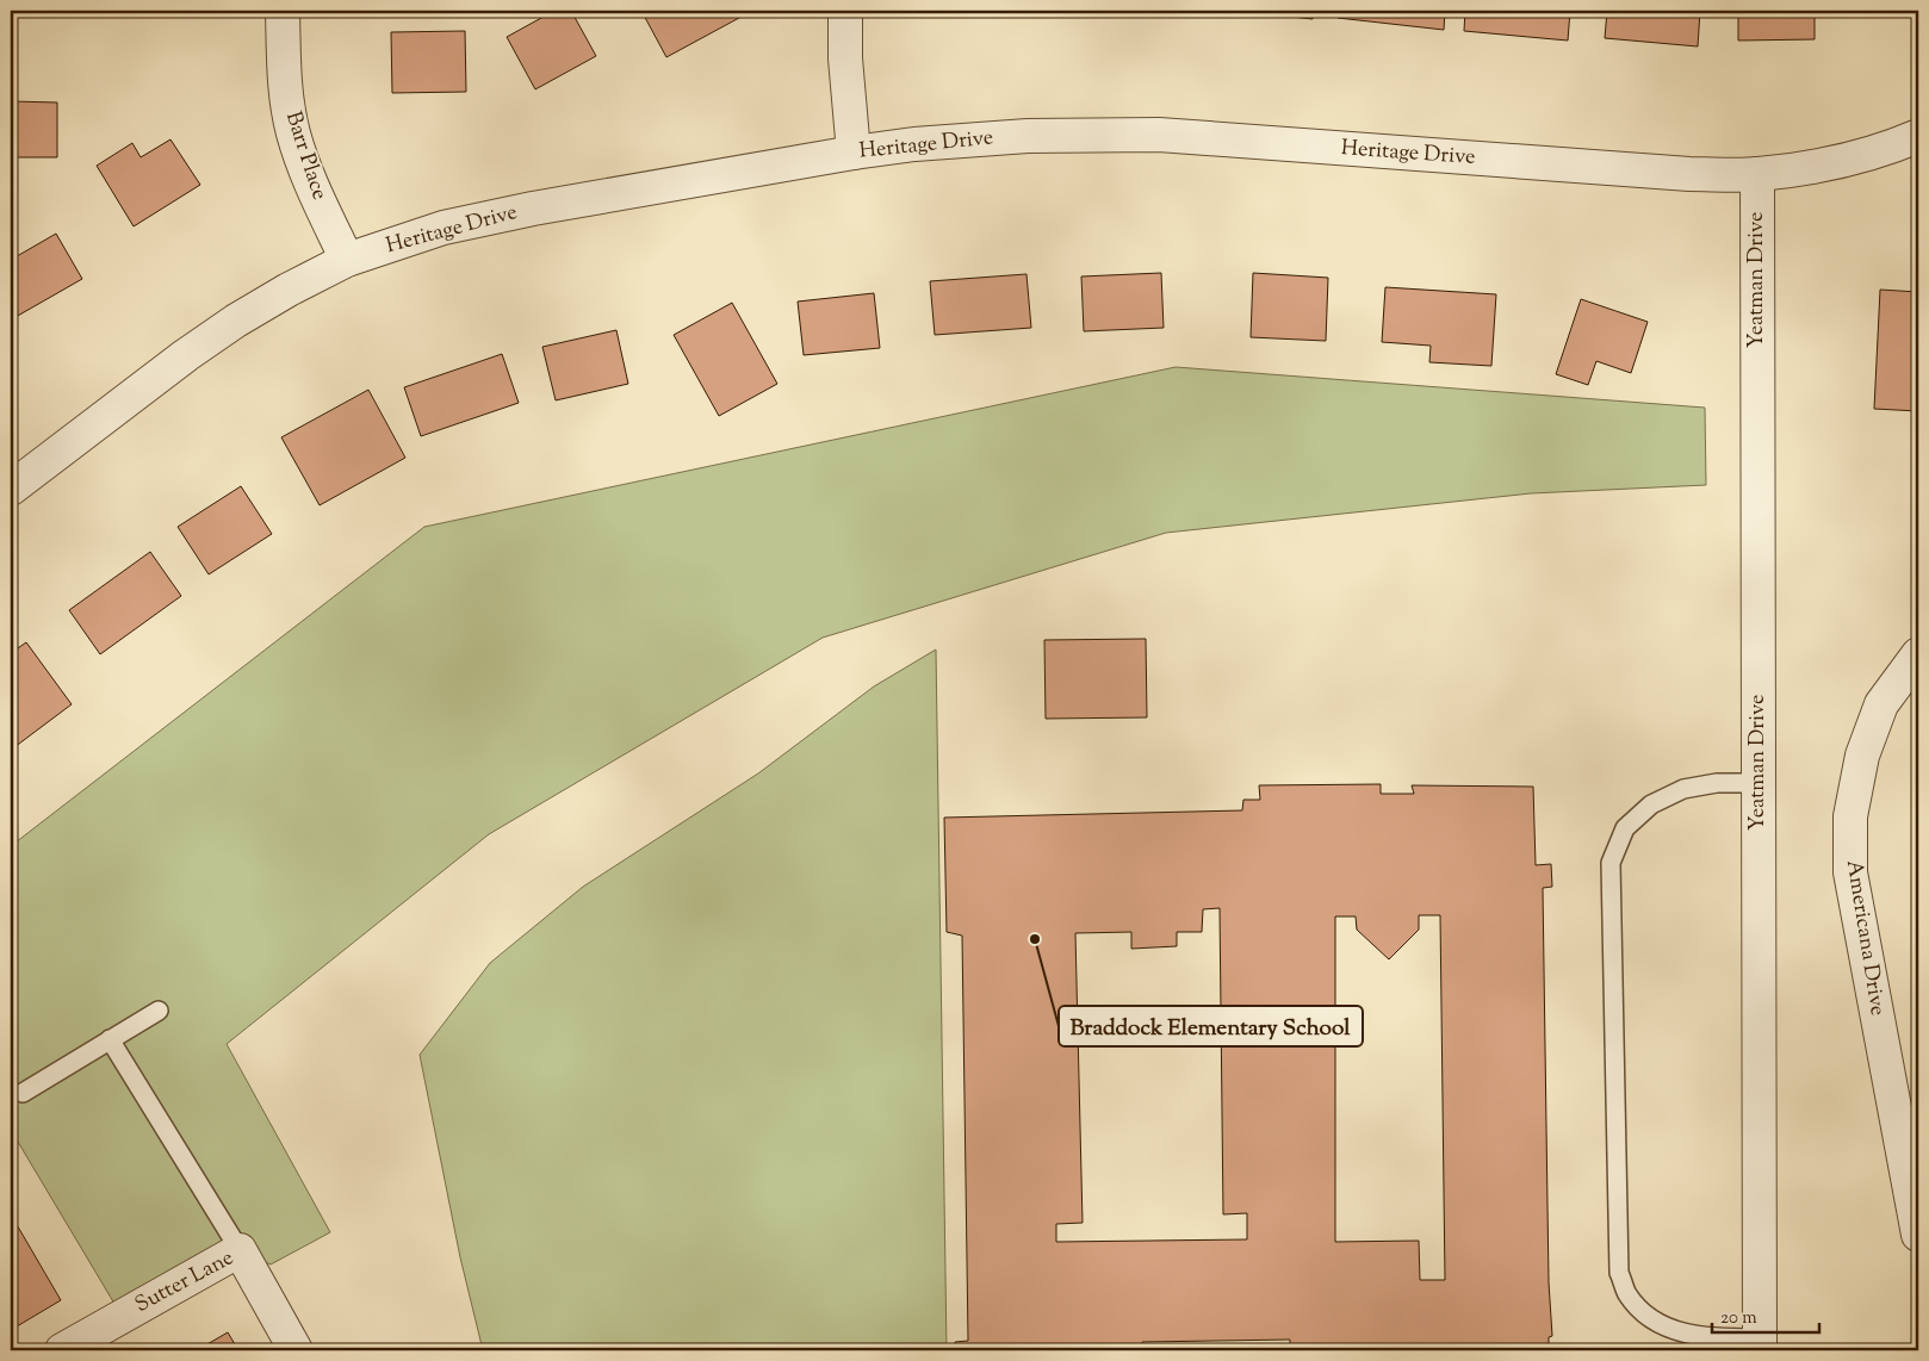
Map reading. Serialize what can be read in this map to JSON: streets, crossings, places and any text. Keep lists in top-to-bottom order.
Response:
{
  "streets": {
    "street": [
      "Heritage Drive",
      "Barr Place",
      "Yeatman Drive",
      "Americana Drive",
      "Sutter Lane"
    ]
  },
  "crossings": [
    ["Heritage Drive", "Barr Place"],
    ["Heritage Drive", "Yeatman Drive"]
  ],
  "places": ["Braddock Elementary School"],
  "scale_bar": "20 m"
}
